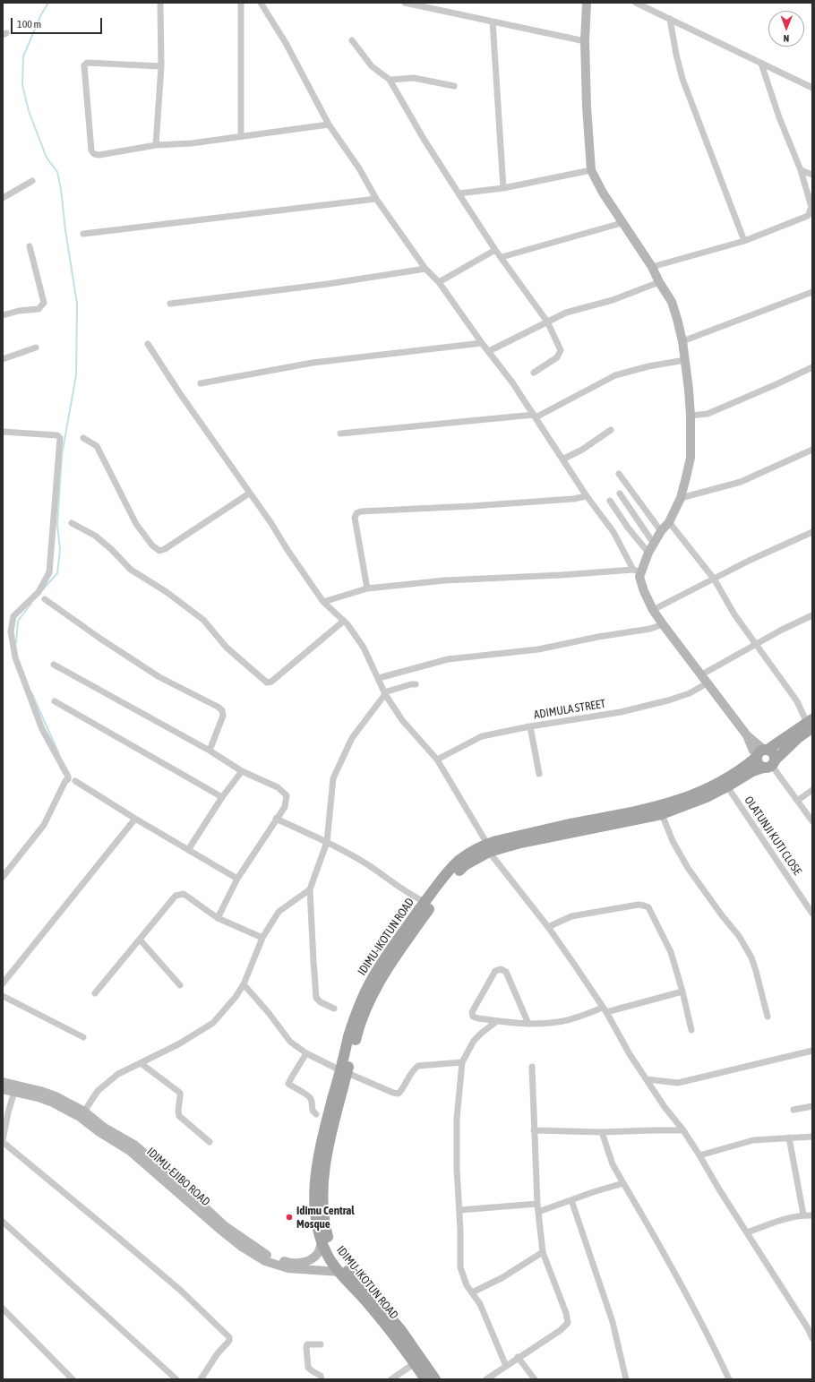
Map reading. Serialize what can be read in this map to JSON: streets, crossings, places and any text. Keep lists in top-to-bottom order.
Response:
{
  "streets": {
    "main road": ["IDIMU-IKOTUN ROAD"],
    "street": ["ADIMULA STREET", "OLATUNJI KUTI CLOSE", "IDIMU-EJIBO ROAD"]
  },
  "crossings": [
    ["OLATUNJI KUTI CLOSE", "IDIMU-IKOTUN ROAD"],
    ["IDIMU-IKOTUN ROAD", "IDIMU-EJIBO ROAD"]
  ],
  "places": ["Idimu Central Mosque"],
  "scale_bar": "100 m",
  "north": "bottom"
}
